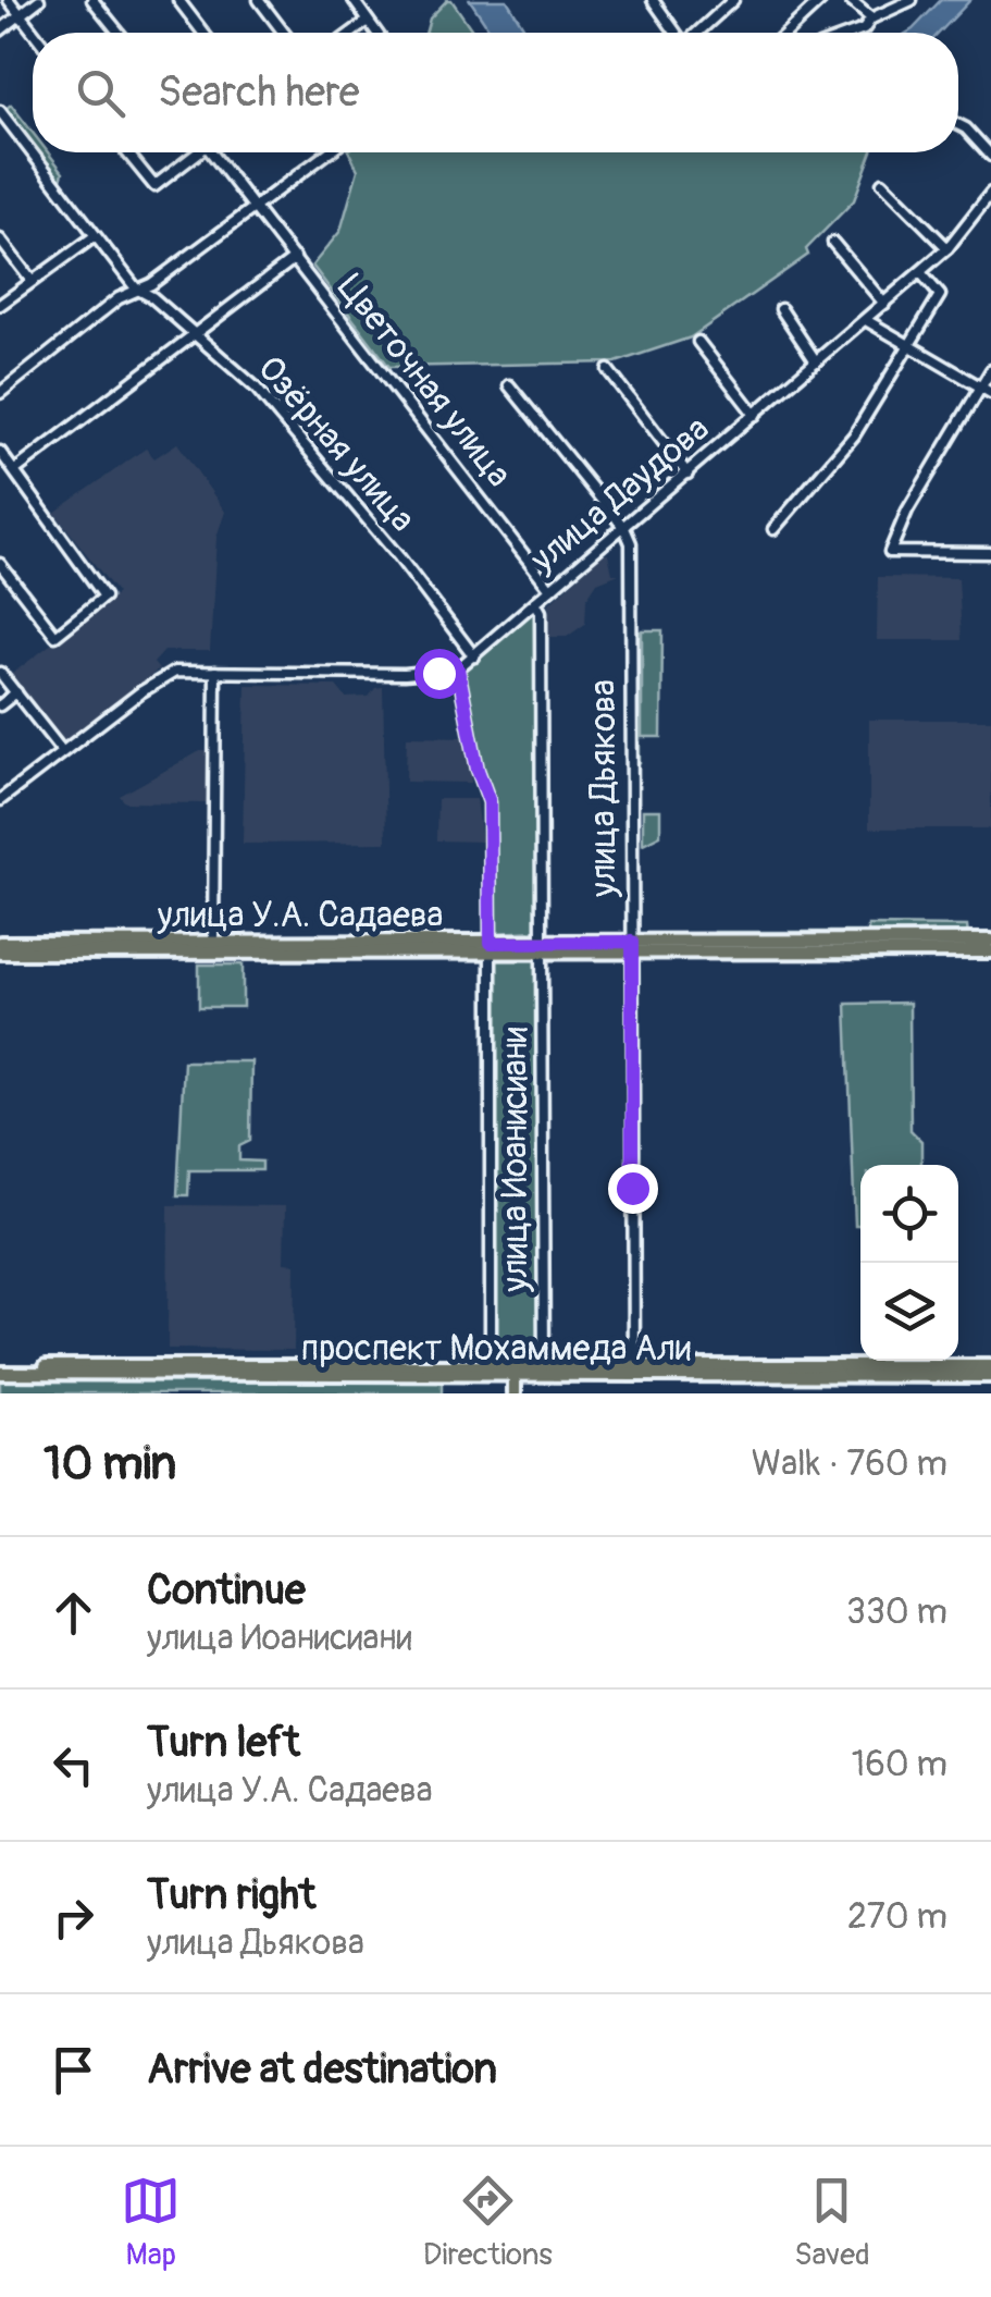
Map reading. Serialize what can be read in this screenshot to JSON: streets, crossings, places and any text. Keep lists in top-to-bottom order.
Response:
{
  "streets": {
    "main road": ["улица У.А. Садаева", "проспект Мохаммеда Али"],
    "street": [
      "Цветочная улица",
      "Озёрная улица",
      "улица Даудова",
      "улица Дьякова",
      "улица Иоанисиани"
    ]
  },
  "crossings": [
    ["Цветочная улица", "улица Даудова"],
    ["Озёрная улица", "улица Даудова"],
    ["улица Даудова", "улица Дьякова"],
    ["улица Даудова", "улица Иоанисиани"],
    ["улица Дьякова", "улица У.А. Садаева"],
    ["улица Дьякова", "проспект Мохаммеда Али"],
    ["улица У.А. Садаева", "улица Иоанисиани"],
    ["улица Иоанисиани", "проспект Мохаммеда Али"]
  ],
  "page": {
    "search": "Search here",
    "heading": ["10 min", "Walk · 760 m"],
    "list": [
      ["Continue", "улица Иоанисиани", "330 m"],
      ["Turn left", "улица У.А. Садаева", "160 m"],
      ["Turn right", "улица Дьякова", "270 m"],
      "Arrive at destination"
    ],
    "nav": ["Map", "Directions", "Saved"]
  }
}
